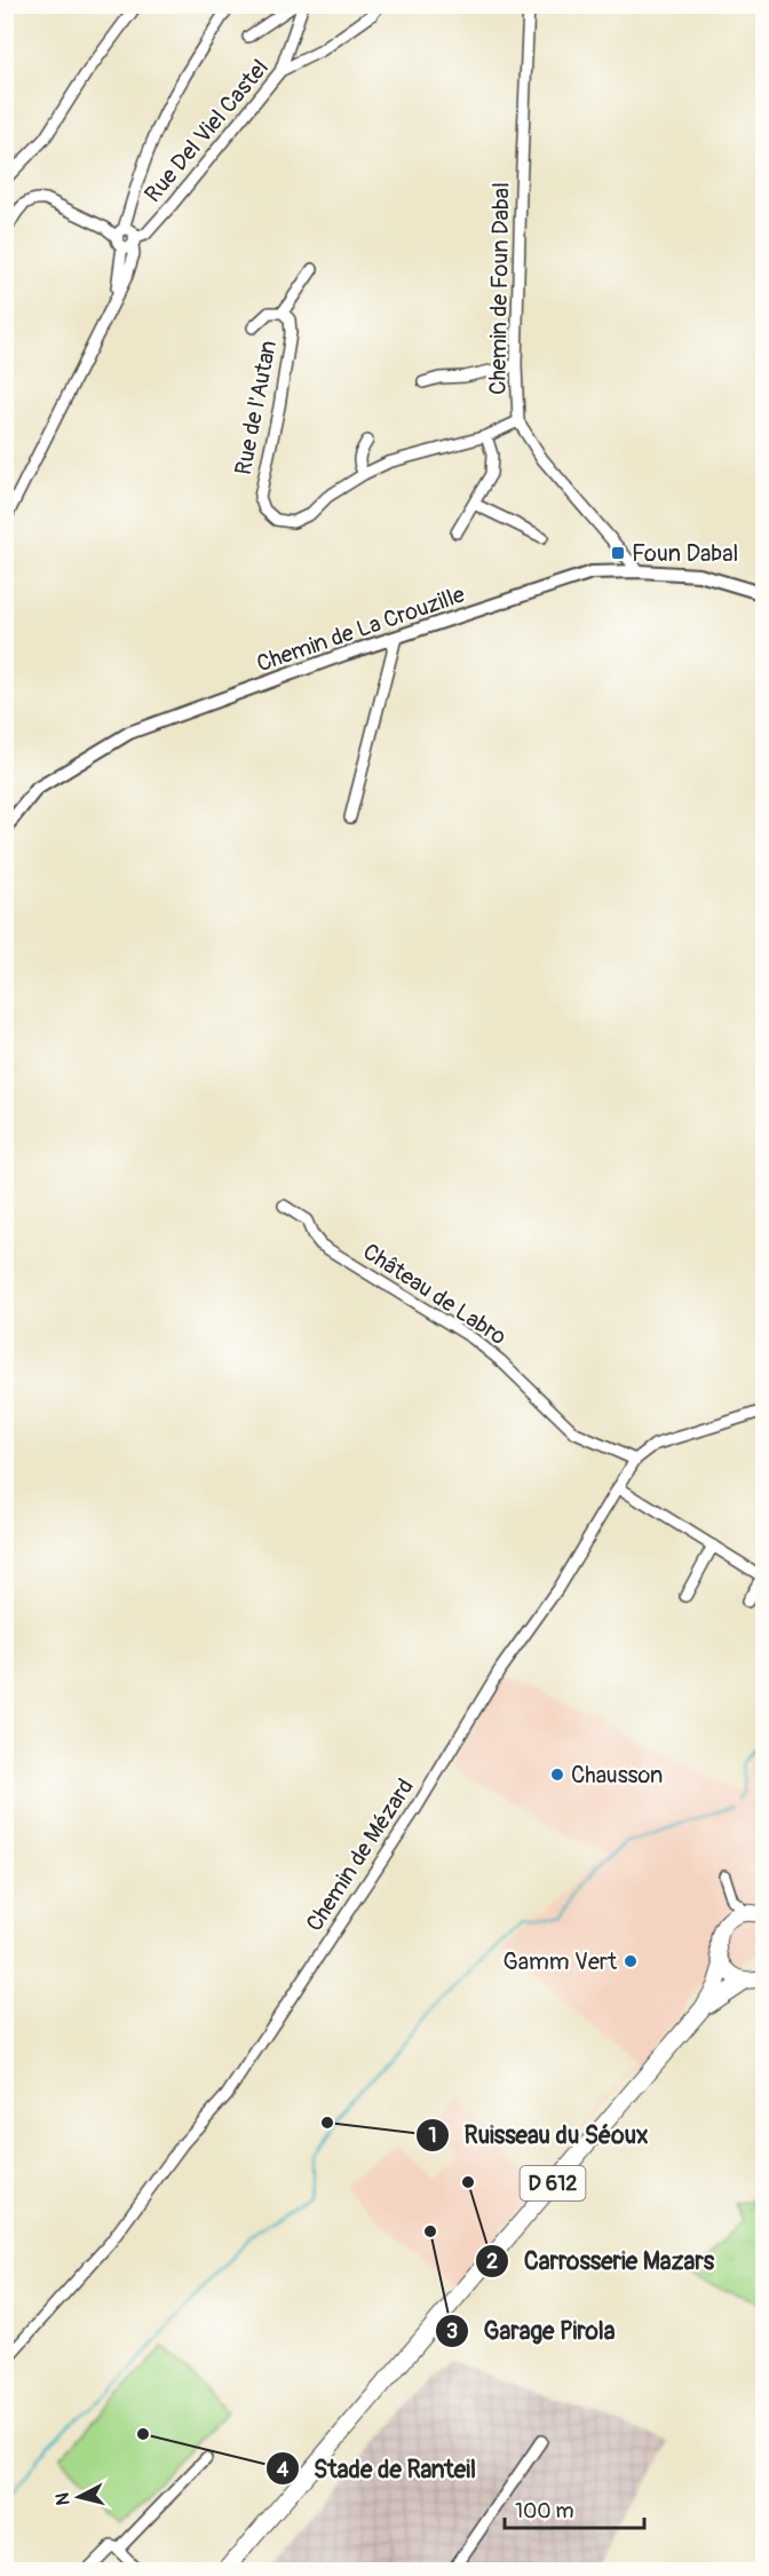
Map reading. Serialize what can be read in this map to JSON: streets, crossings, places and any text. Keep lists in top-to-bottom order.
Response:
{
  "streets": {
    "main road": ["D 612"],
    "street": [
      "Rue Del Viel Castel",
      "Chemin de Foun Dabal",
      "Rue de l'Autan",
      "Chemin de La Crouzille",
      "Château de Labro",
      "Chemin de Mézard"
    ]
  },
  "crossings": [
    ["Chemin de Foun Dabal", "Rue de l'Autan"],
    ["Chemin de Foun Dabal", "Chemin de La Crouzille"],
    ["Château de Labro", "Chemin de Mézard"]
  ],
  "places": {
    "transit": ["Foun Dabal"],
    "other": [
      "Chausson",
      "Gamm Vert",
      "Ruisseau du Séoux",
      "Carrosserie Mazars",
      "Garage Pirola",
      "Stade de Ranteil"
    ]
  },
  "scale_bar": "100 m",
  "north": "left"
}
